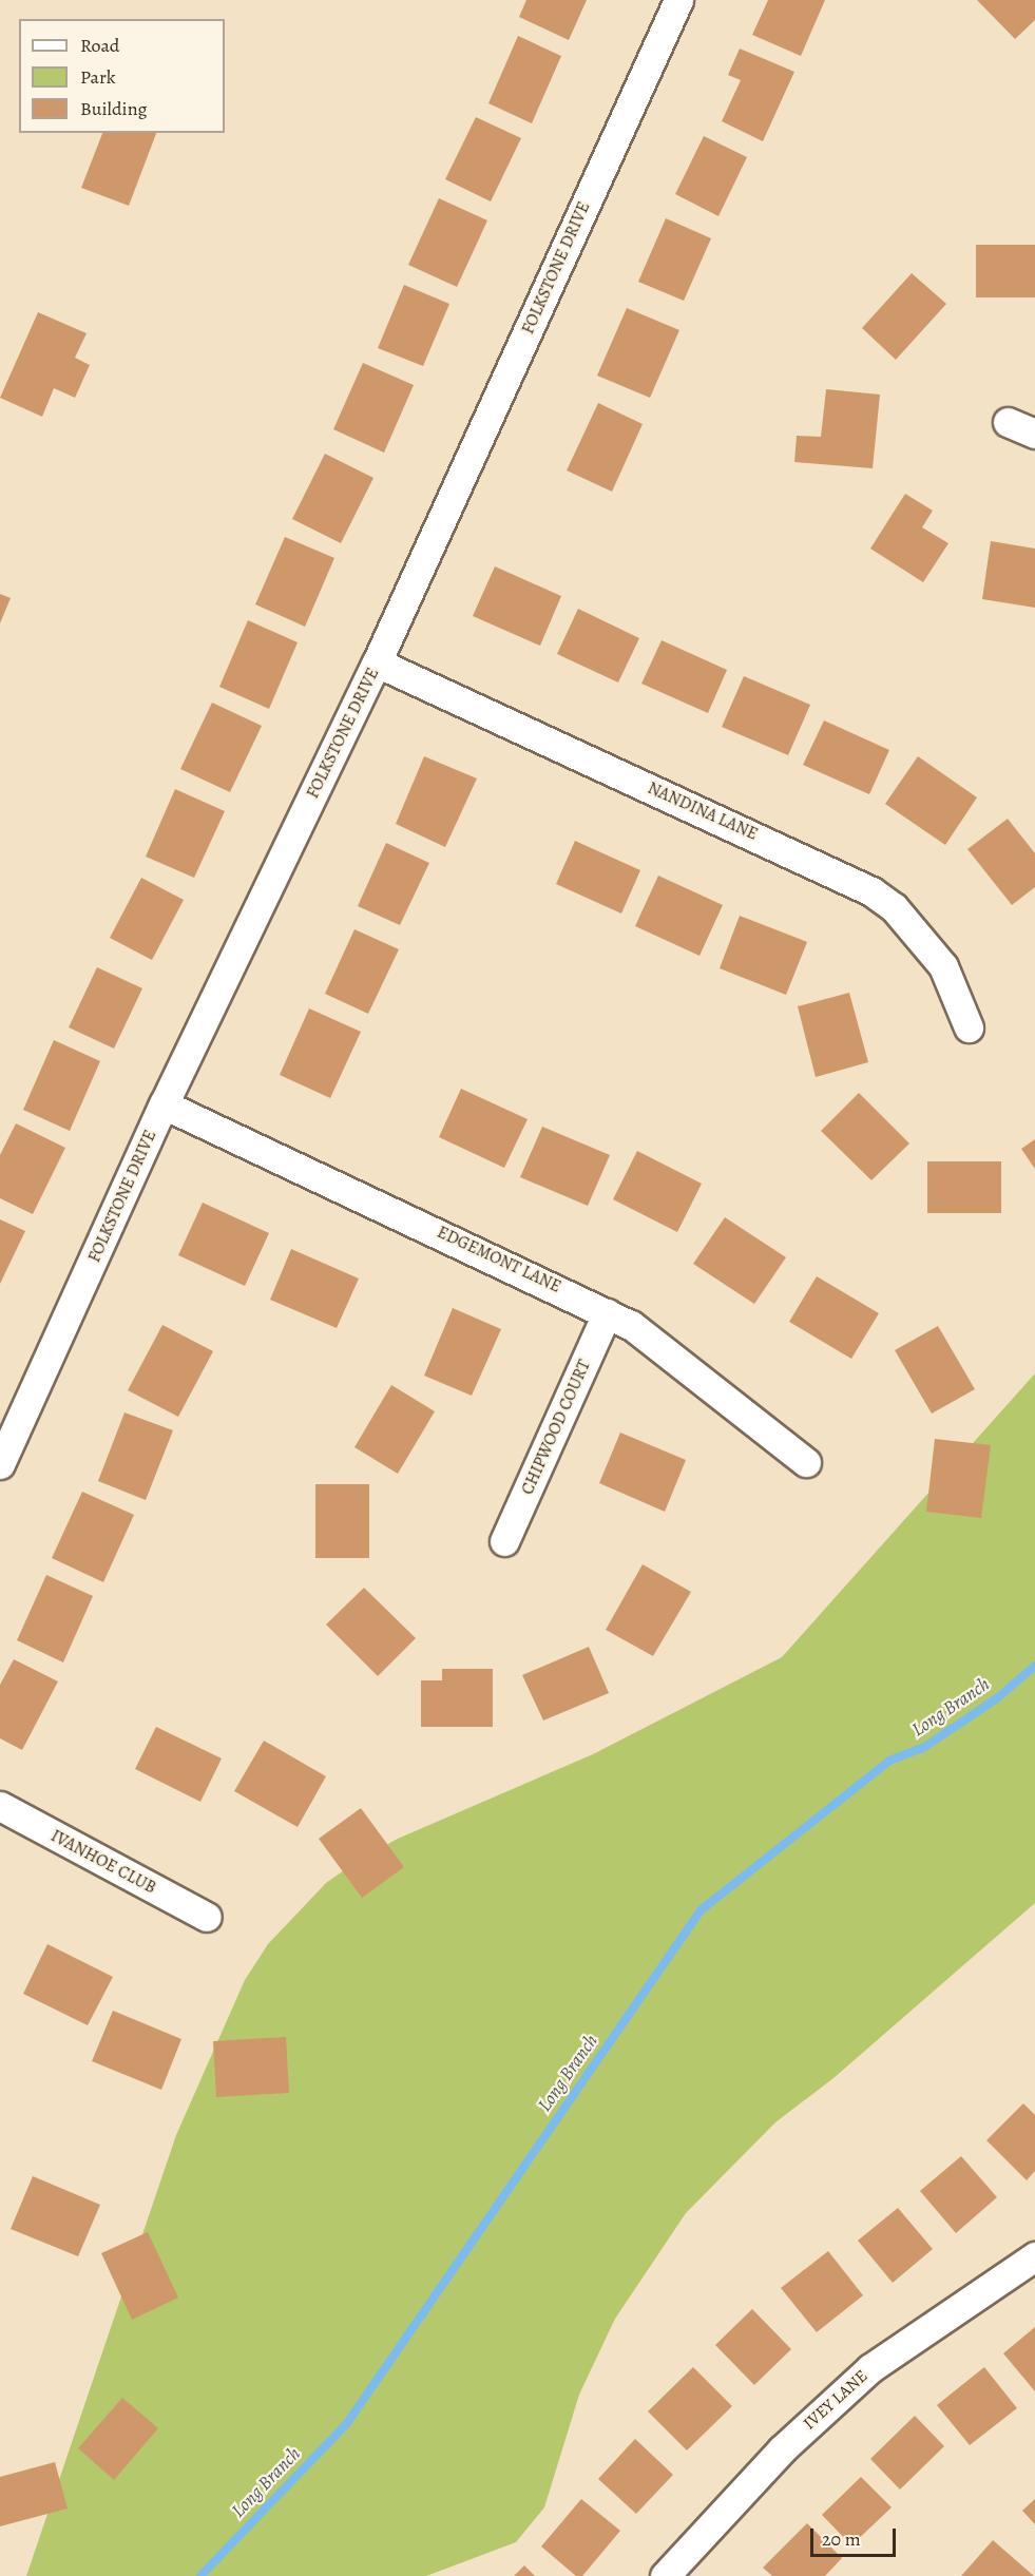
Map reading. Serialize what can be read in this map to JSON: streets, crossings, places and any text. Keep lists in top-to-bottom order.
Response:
{
  "streets": {
    "street": [
      "FOLKSTONE DRIVE",
      "NANDINA LANE",
      "EDGEMONT LANE",
      "CHIPWOOD COURT",
      "IVANHOE CLUB",
      "IVEY LANE"
    ]
  },
  "crossings": [
    ["FOLKSTONE DRIVE", "NANDINA LANE"],
    ["FOLKSTONE DRIVE", "EDGEMONT LANE"],
    ["EDGEMONT LANE", "CHIPWOOD COURT"]
  ],
  "water": ["Long Branch"],
  "legend": ["Road", "Park", "Building"],
  "scale_bar": "20 m"
}
